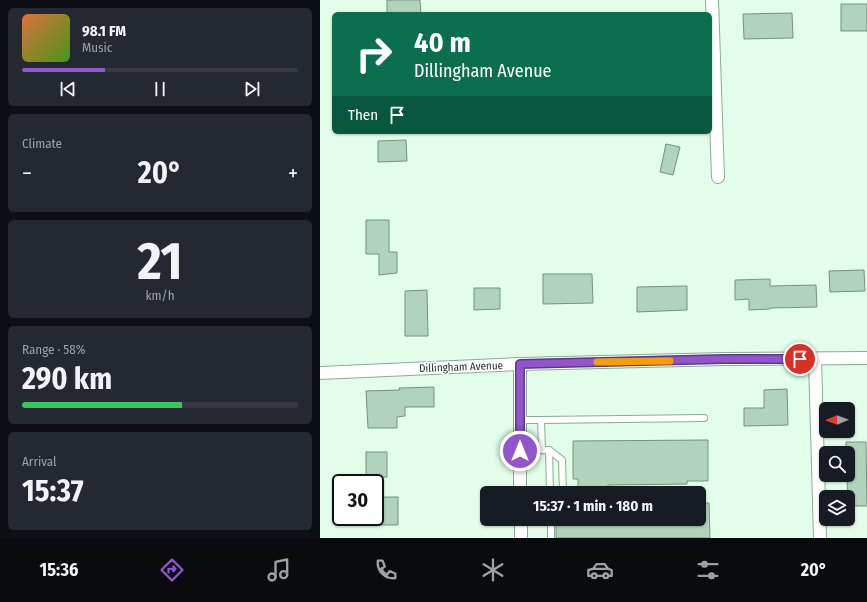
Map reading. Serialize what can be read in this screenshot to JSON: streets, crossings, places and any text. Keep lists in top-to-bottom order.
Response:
{
  "streets": {
    "street": ["Dillingham Avenue"]
  },
  "north": "left",
  "page": {
    "turn": ["40 m", "Dillingham Avenue"],
    "song": ["98.1 FM", "Music"],
    "then": "Then",
    "tile": [
      "Climate",
      ["21", "km/h"],
      ["Range · 58%", "290 km"],
      ["Arrival", "15:37"]
    ],
    "heat": ["−", "20°", "+"],
    "limit": "30",
    "trip": "15:37 · 1 min · 180 m",
    "tabs": ["15:36", "20°"]
  }
}
